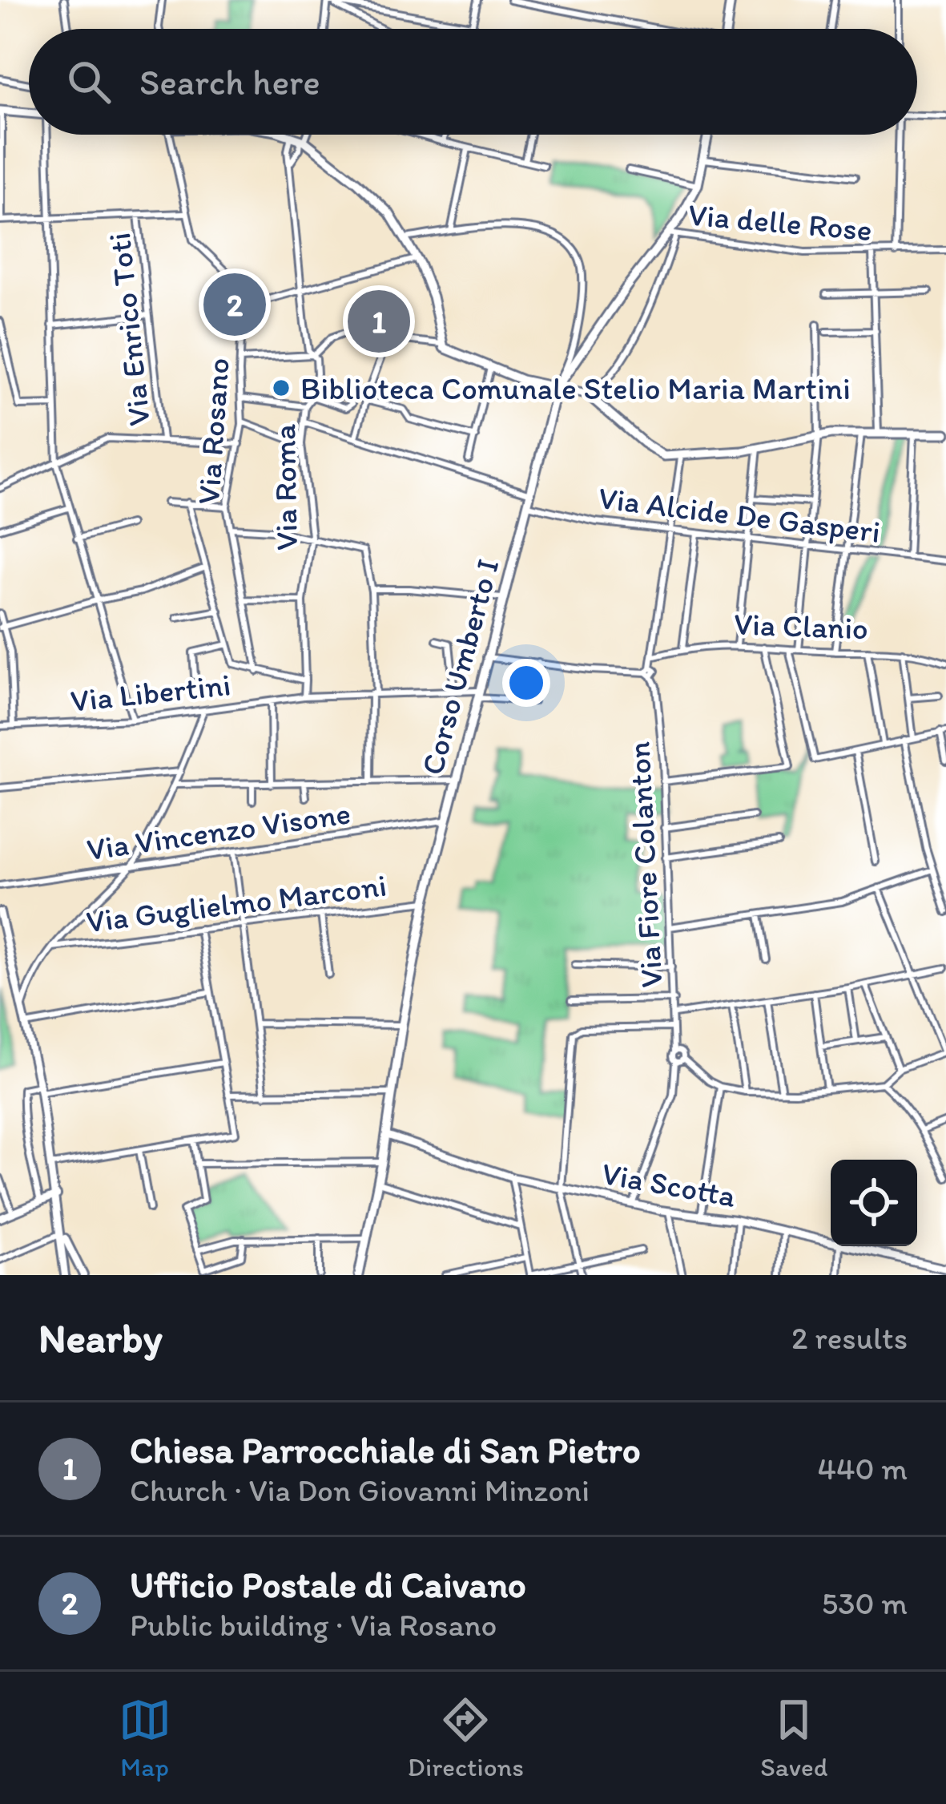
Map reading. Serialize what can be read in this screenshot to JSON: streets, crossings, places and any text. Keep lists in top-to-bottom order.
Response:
{
  "streets": {
    "main road": ["Corso Umberto I"],
    "street": [
      "Via delle Rose",
      "Via Enrico Toti",
      "Via Rosano",
      "Via Roma",
      "Via Alcide De Gasperi",
      "Via Clanio",
      "Via Libertini",
      "Via Vincenzo Visone",
      "Via Fiore Colanton",
      "Via Guglielmo Marconi",
      "Via Scotta"
    ]
  },
  "crossings": [
    ["Via delle Rose", "Corso Umberto I"],
    ["Via Roma", "Via Libertini"],
    ["Via Alcide De Gasperi", "Corso Umberto I"],
    ["Corso Umberto I", "Via Libertini"],
    ["Corso Umberto I", "Via Vincenzo Visone"],
    ["Corso Umberto I", "Via Guglielmo Marconi"],
    ["Corso Umberto I", "Via Scotta"],
    ["Via Fiore Colanton", "Via Scotta"]
  ],
  "places": ["Biblioteca Comunale Stelio Maria Martini"],
  "page": {
    "search": "Search here",
    "pins": ["2", "1"],
    "heading": ["Nearby", "2 results"],
    "list": [
      {
        "mark": "1",
        "name": "Chiesa Parrocchiale di San Pietro",
        "note": "Church · Via Don Giovanni Minzoni",
        "value": "440 m"
      },
      {
        "mark": "2",
        "name": "Ufficio Postale di Caivano",
        "note": "Public building · Via Rosano",
        "value": "530 m"
      }
    ],
    "nav": ["Map", "Directions", "Saved"]
  }
}
